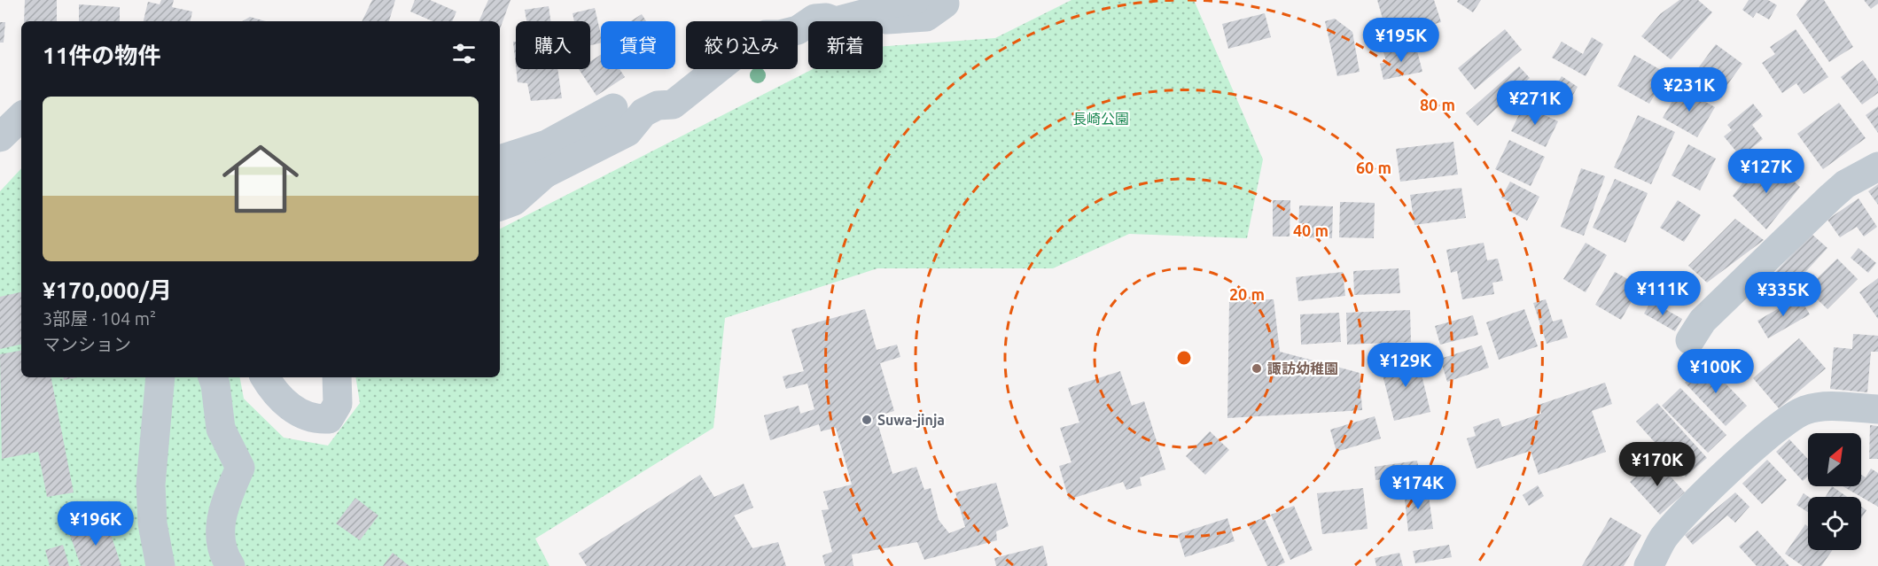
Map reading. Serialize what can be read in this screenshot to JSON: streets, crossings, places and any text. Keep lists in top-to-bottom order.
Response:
{
  "parks": ["長崎公園"],
  "places": ["諏訪幼稚園", "Suwa-jinja"],
  "north": "top right",
  "page": {
    "price": [
      "¥195K",
      "¥231K",
      "¥271K",
      "¥127K",
      "¥111K",
      "¥335K",
      "¥129K",
      "¥100K",
      "¥170K",
      "¥174K",
      "¥196K"
    ],
    "chip": [
      "購入",
      "賃貸",
      "絞り込み",
      "新着"
    ],
    "heading": "11件の物件",
    "list": [
      {
        "name": "¥170,000/月",
        "note": "3部屋 · 104 m² · マンション"
      }
    ]
  },
  "rings": [
    "80 m",
    "60 m",
    "40 m",
    "20 m"
  ]
}
